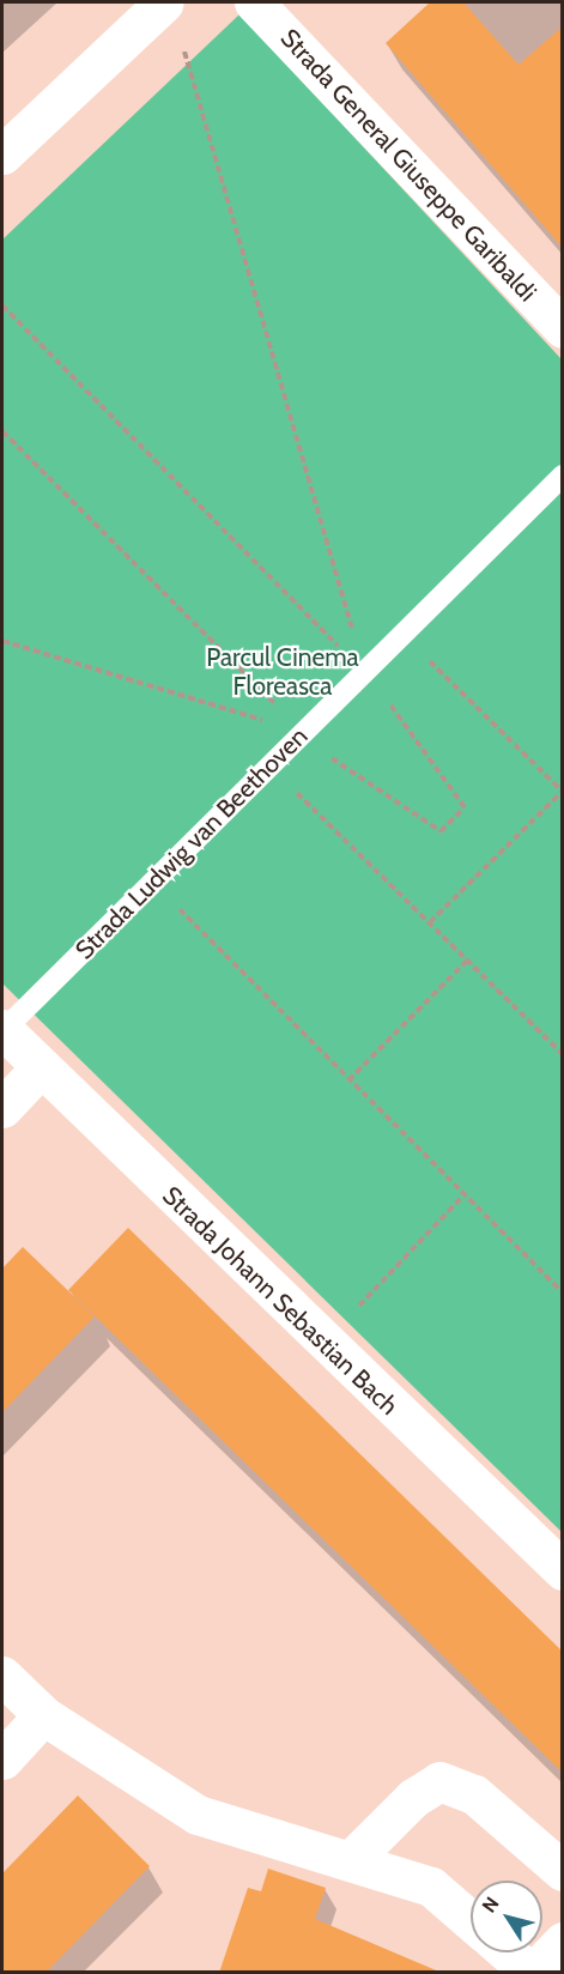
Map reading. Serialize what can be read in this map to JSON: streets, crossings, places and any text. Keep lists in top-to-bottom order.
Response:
{
  "streets": {
    "street": ["Strada General Giuseppe Garibaldi", "Strada Johann Sebastian Bach"],
    "lane": ["Strada Ludwig van Beethoven"]
  },
  "crossings": [
    ["Strada Ludwig van Beethoven", "Strada Johann Sebastian Bach"]
  ],
  "parks": ["Parcul Cinema Floreasca"],
  "north": "top left"
}
